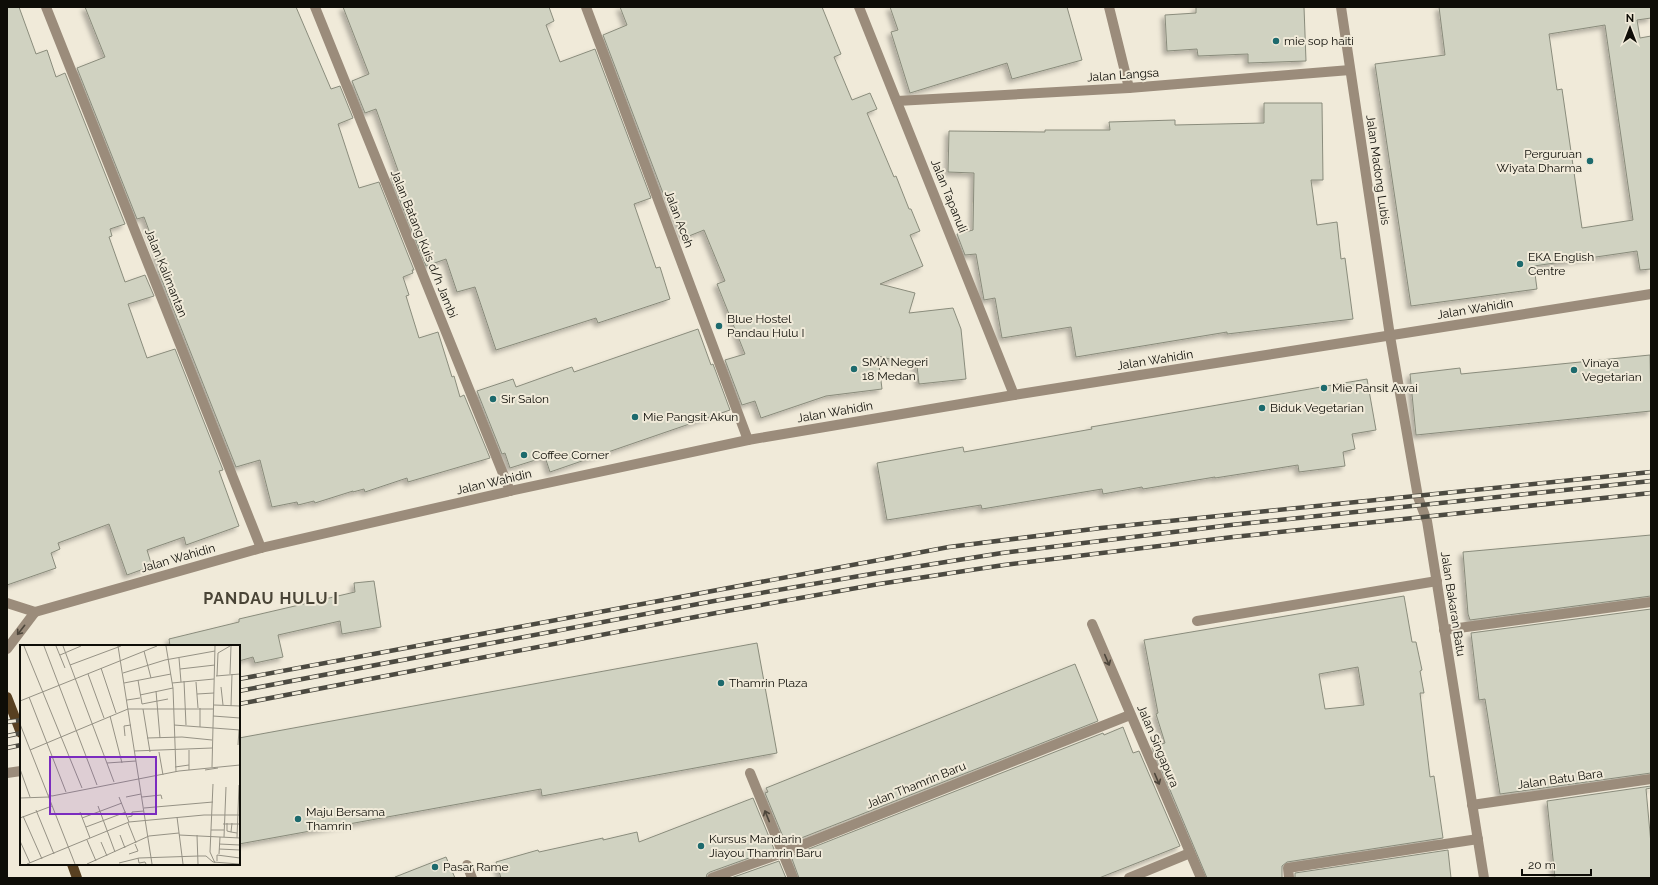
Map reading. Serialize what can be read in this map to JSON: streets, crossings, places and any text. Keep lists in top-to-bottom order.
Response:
{
  "streets": {
    "street": [
      "Jalan Langsa",
      "Jalan Madong Lubis",
      "Jalan Tapanuli",
      "Jalan Aceh",
      "Jalan Batang Kuis d/h Jambi",
      "Jalan Kalimantan",
      "Jalan Wahidin",
      "Jalan Bakaran Batu",
      "Jalan Singapura",
      "Jalan Batu Bara",
      "Jalan Thamrin Baru"
    ]
  },
  "crossings": [
    ["Jalan Langsa", "Jalan Madong Lubis"],
    ["Jalan Langsa", "Jalan Tapanuli"],
    ["Jalan Madong Lubis", "Jalan Wahidin"],
    ["Jalan Madong Lubis", "Jalan Bakaran Batu"],
    ["Jalan Tapanuli", "Jalan Wahidin"],
    ["Jalan Aceh", "Jalan Wahidin"],
    ["Jalan Batang Kuis d/h Jambi", "Jalan Wahidin"],
    ["Jalan Kalimantan", "Jalan Wahidin"],
    ["Jalan Wahidin", "Jalan Bakaran Batu"],
    ["Jalan Bakaran Batu", "Jalan Batu Bara"],
    ["Jalan Singapura", "Jalan Thamrin Baru"]
  ],
  "one_way": ["Jalan Singapura"],
  "districts": ["PANDAU HULU I"],
  "places": [
    "mie sop haiti",
    "Perguruan Wiyata Dharma",
    "EKA English Centre",
    "Blue Hostel Pandau Hulu I",
    "SMA Negeri 18 Medan",
    "Vinaya Vegetarian",
    "Mie Pansit Awai",
    "Sir Salon",
    "Biduk Vegetarian",
    "Mie Pangsit Akun",
    "Coffee Corner",
    "Thamrin Plaza",
    "Maju Bersama Thamrin",
    "Kursus Mandarin Jiayou Thamrin Baru",
    "Pasar Rame"
  ],
  "scale_bar": "20 m",
  "north": "top"
}
